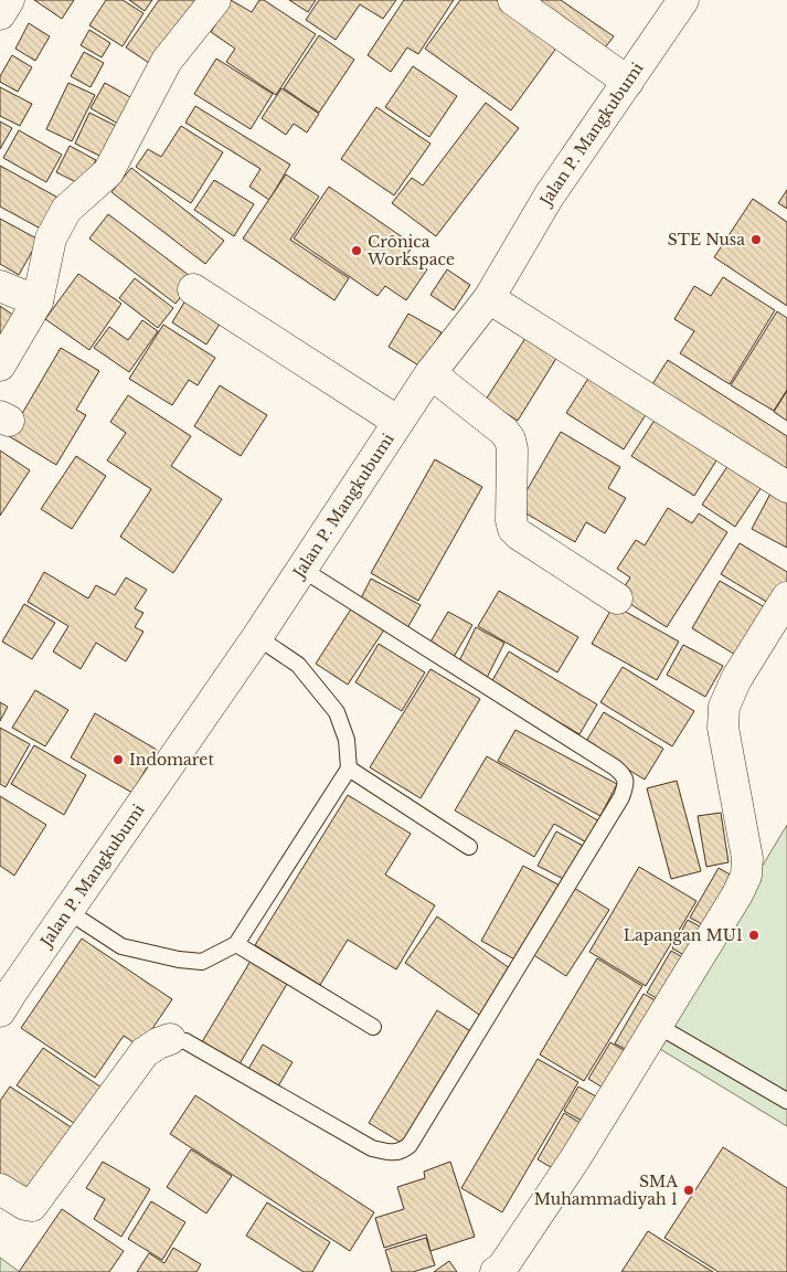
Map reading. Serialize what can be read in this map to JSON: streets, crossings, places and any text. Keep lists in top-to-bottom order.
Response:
{
  "streets": {
    "street": ["Jalan P. Mangkubumi"]
  },
  "places": [
    "STE Nusa",
    "Crônica Workspace",
    "Indomaret",
    "Lapangan MU1",
    "SMA Muhammadiyah 1"
  ]
}
